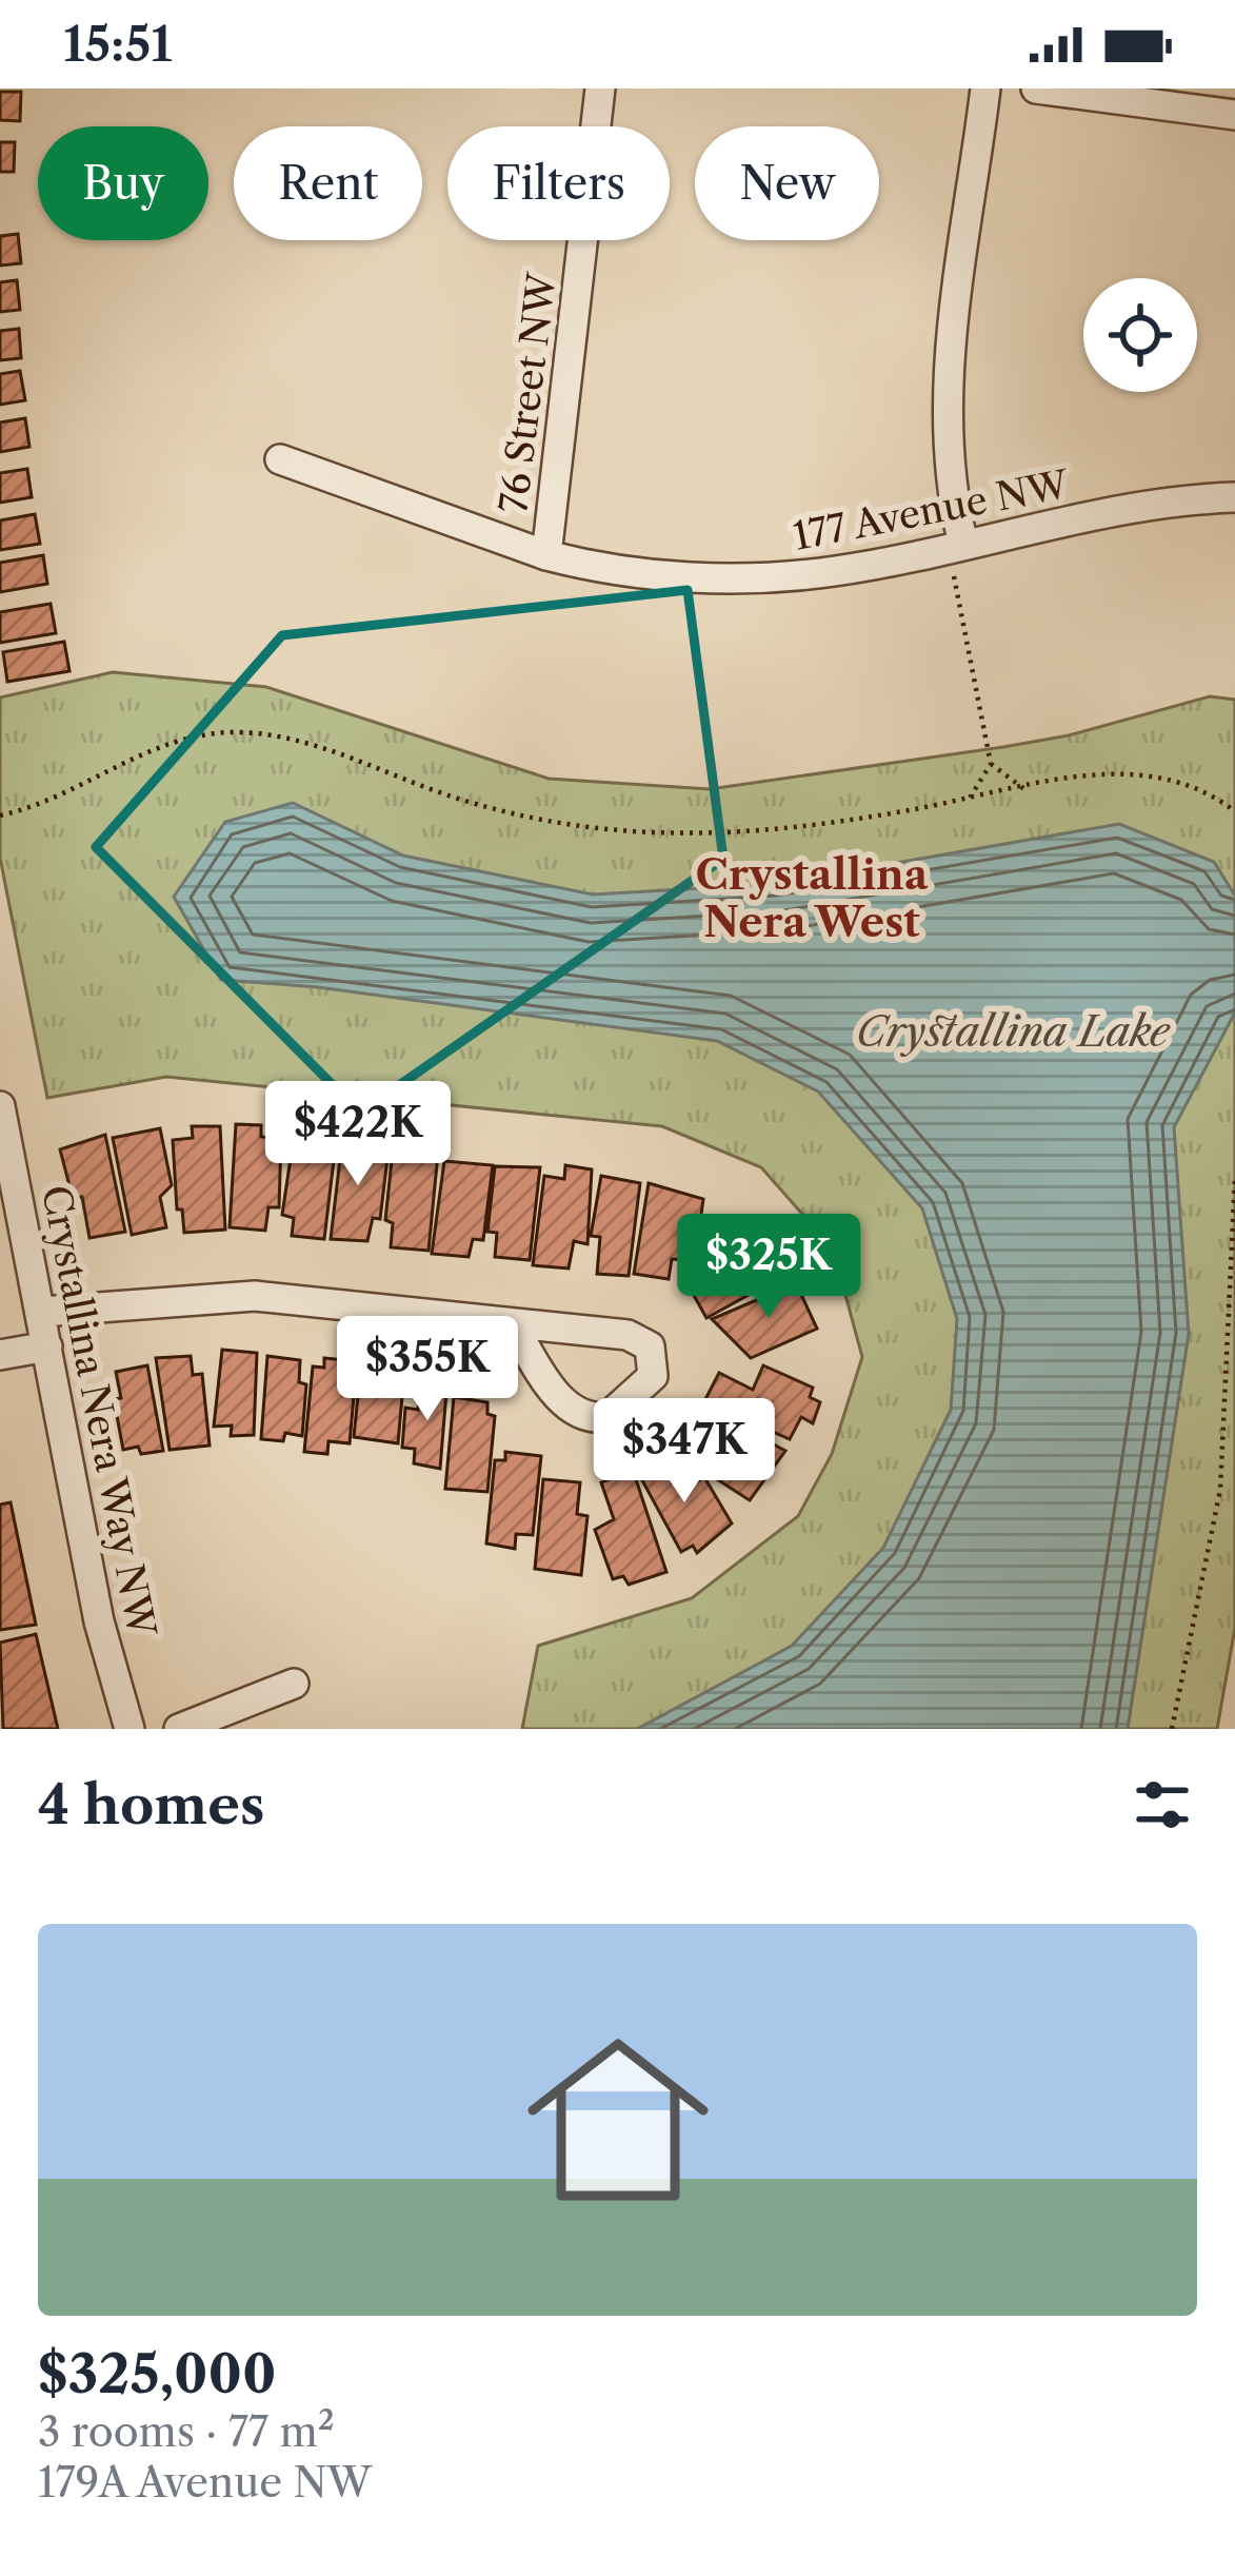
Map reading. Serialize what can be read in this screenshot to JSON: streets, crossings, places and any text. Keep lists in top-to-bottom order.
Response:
{
  "streets": {
    "street": ["76 Street NW", "177 Avenue NW", "Crystallina Nera Way NW"]
  },
  "crossings": [
    ["76 Street NW", "177 Avenue NW"]
  ],
  "districts": ["Crystallina Nera West"],
  "water": ["Crystallina Lake"],
  "page": {
    "status": "15:51",
    "chip": [
      "Buy",
      "Rent",
      "Filters",
      "New"
    ],
    "price": [
      "$422K",
      "$325K",
      "$355K",
      "$347K"
    ],
    "heading": "4 homes",
    "list": [
      {
        "name": "$325,000",
        "note": "3 rooms · 77 m² · 179A Avenue NW"
      }
    ]
  }
}
